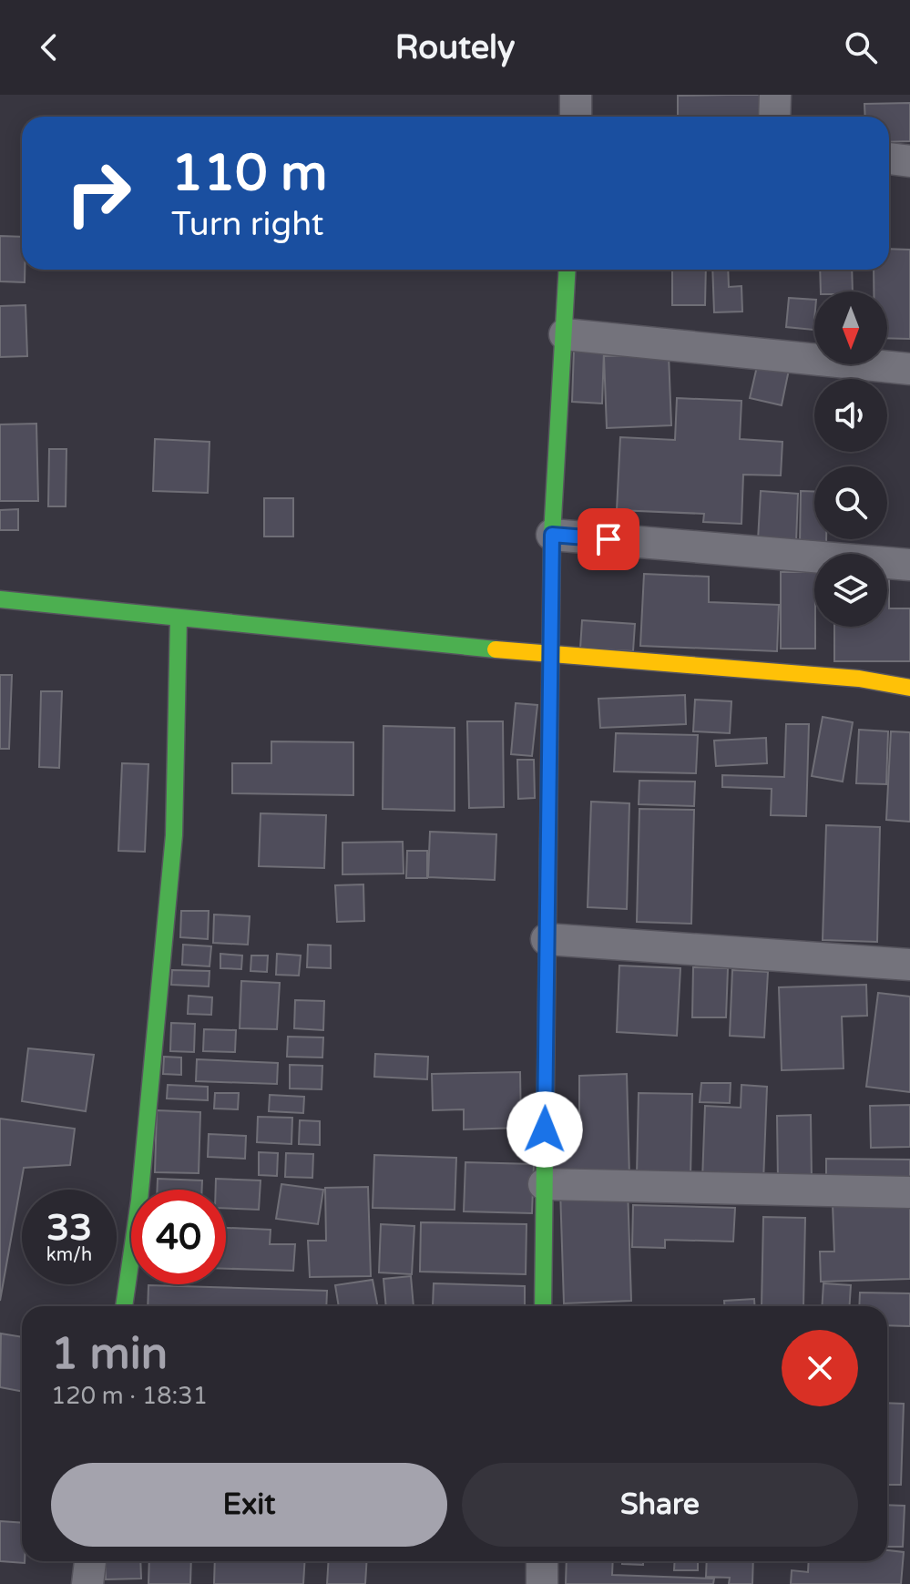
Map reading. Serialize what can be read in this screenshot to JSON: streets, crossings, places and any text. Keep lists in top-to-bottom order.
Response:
{
  "north": "bottom",
  "page": {
    "header": "Routely",
    "turn": ["110 m", "Turn right"],
    "speed": "33 km/h",
    "limit": "40",
    "heading": ["1 min", "120 m · 18:31"],
    "buttons": ["Exit", "Share"]
  }
}
